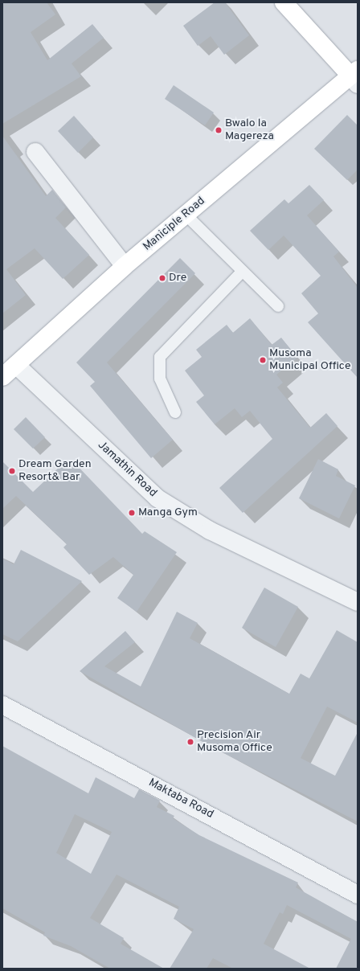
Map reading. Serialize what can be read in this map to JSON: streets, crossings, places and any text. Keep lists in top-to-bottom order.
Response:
{
  "streets": {
    "street": ["Maniciple Road", "Jamathin Road", "Maktaba Road"]
  },
  "crossings": [
    ["Maniciple Road", "Jamathin Road"]
  ],
  "places": [
    "Bwalo la Magereza",
    "Dre",
    "Musoma Municipal Office",
    "Dream Garden Resort& Bar",
    "Manga Gym",
    "Precision Air Musoma Office"
  ]
}
